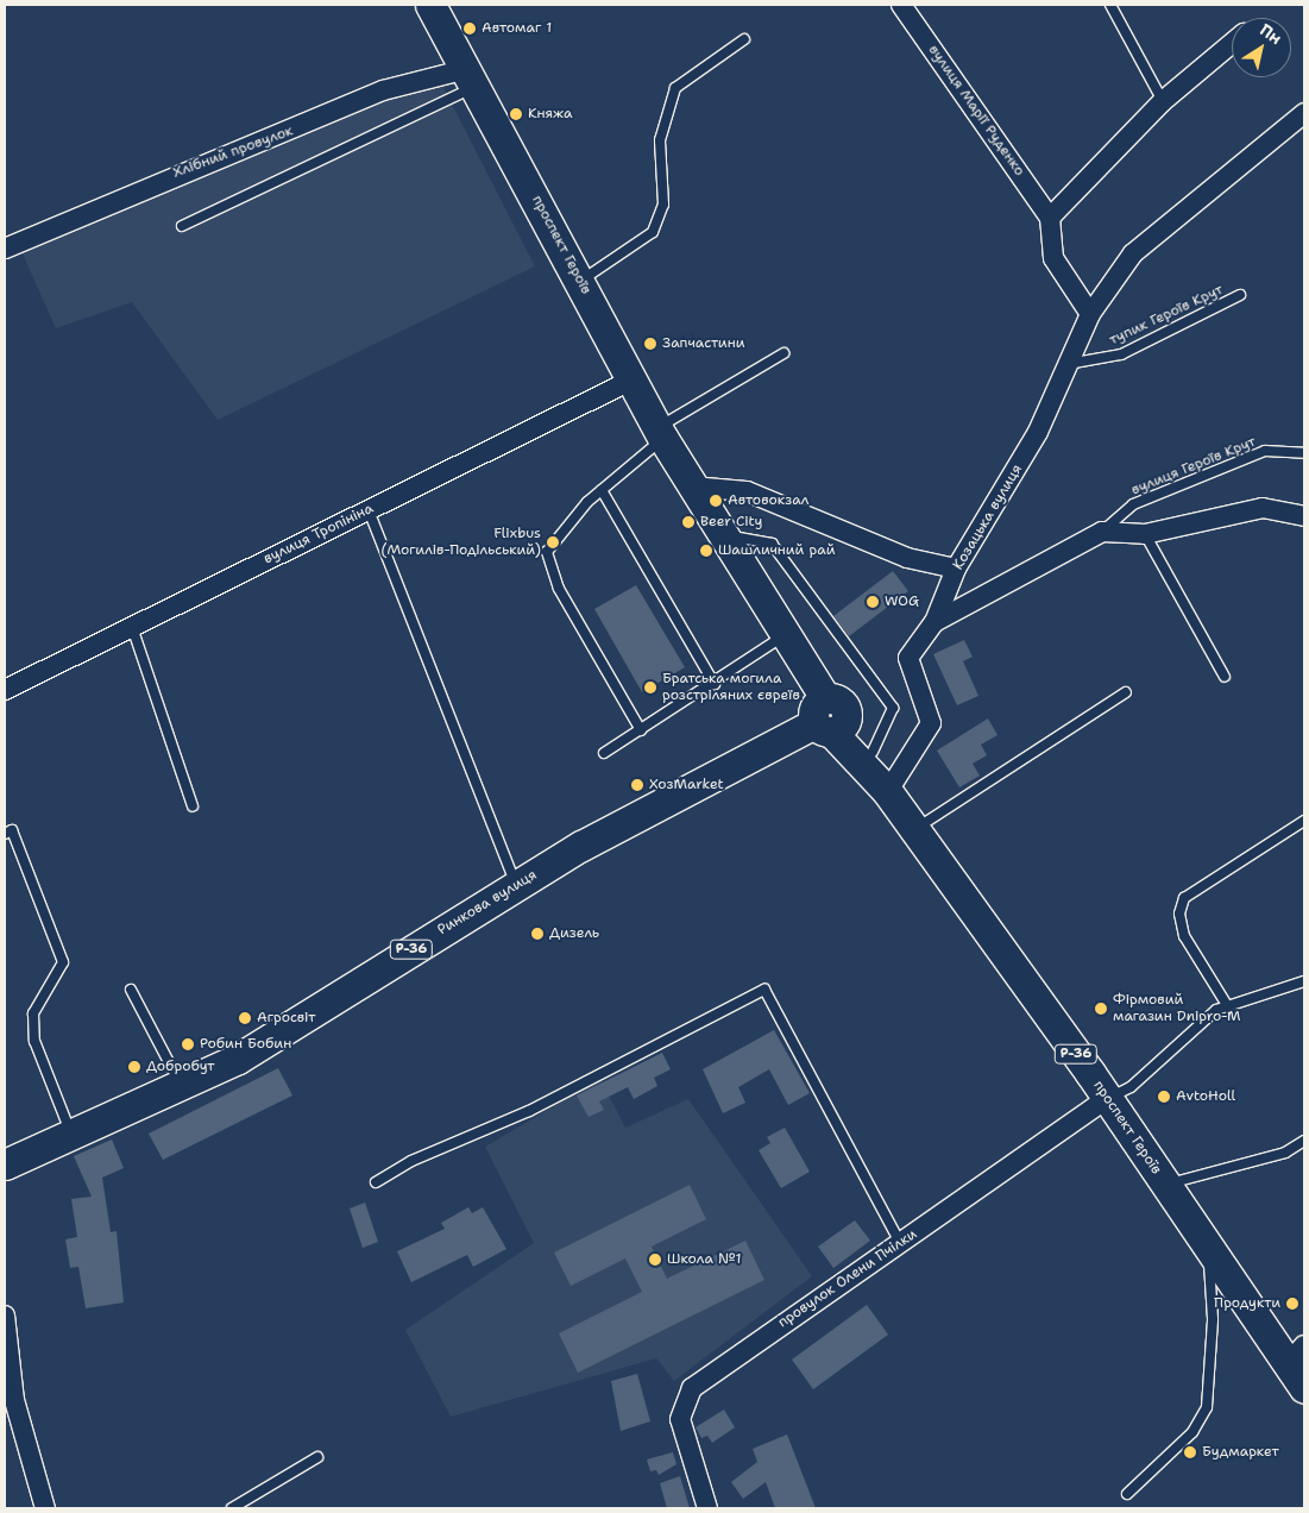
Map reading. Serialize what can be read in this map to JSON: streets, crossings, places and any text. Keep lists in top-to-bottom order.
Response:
{
  "streets": {
    "main road": ["проспект Героїв", "Ринкова вулиця", "Р-36"],
    "street": [
      "вулиця Марії Руденко",
      "Хлібний провулок",
      "Козацька вулиця",
      "вулиця Тропініна",
      "провулок Олени Пчілки"
    ],
    "lane": ["тупик Героїв Крут", "вулиця Героїв Крут"]
  },
  "crossings": [
    ["Хлібний провулок", "проспект Героїв"],
    ["проспект Героїв", "Козацька вулиця"],
    ["проспект Героїв", "вулиця Тропініна"],
    ["проспект Героїв", "Ринкова вулиця"],
    ["проспект Героїв", "провулок Олени Пчілки"],
    ["тупик Героїв Крут", "Козацька вулиця"]
  ],
  "places": [
    "Автомаг 1",
    "Княжа",
    "Запчастини",
    "Автовокзал",
    "Beer City",
    "Flixbus (Могилів-Подільський)",
    "Шашличний рай",
    "WOG",
    "Братська могила розстріляних євреїв",
    "ХозMarket",
    "Дизель",
    "Фірмовий магазин Dnipro-M",
    "Агросвіт",
    "Робин Бобин",
    "Добробут",
    "AvtoHoll",
    "Школа №1",
    "Продукти",
    "Будмаркет"
  ],
  "north": "top right"
}
